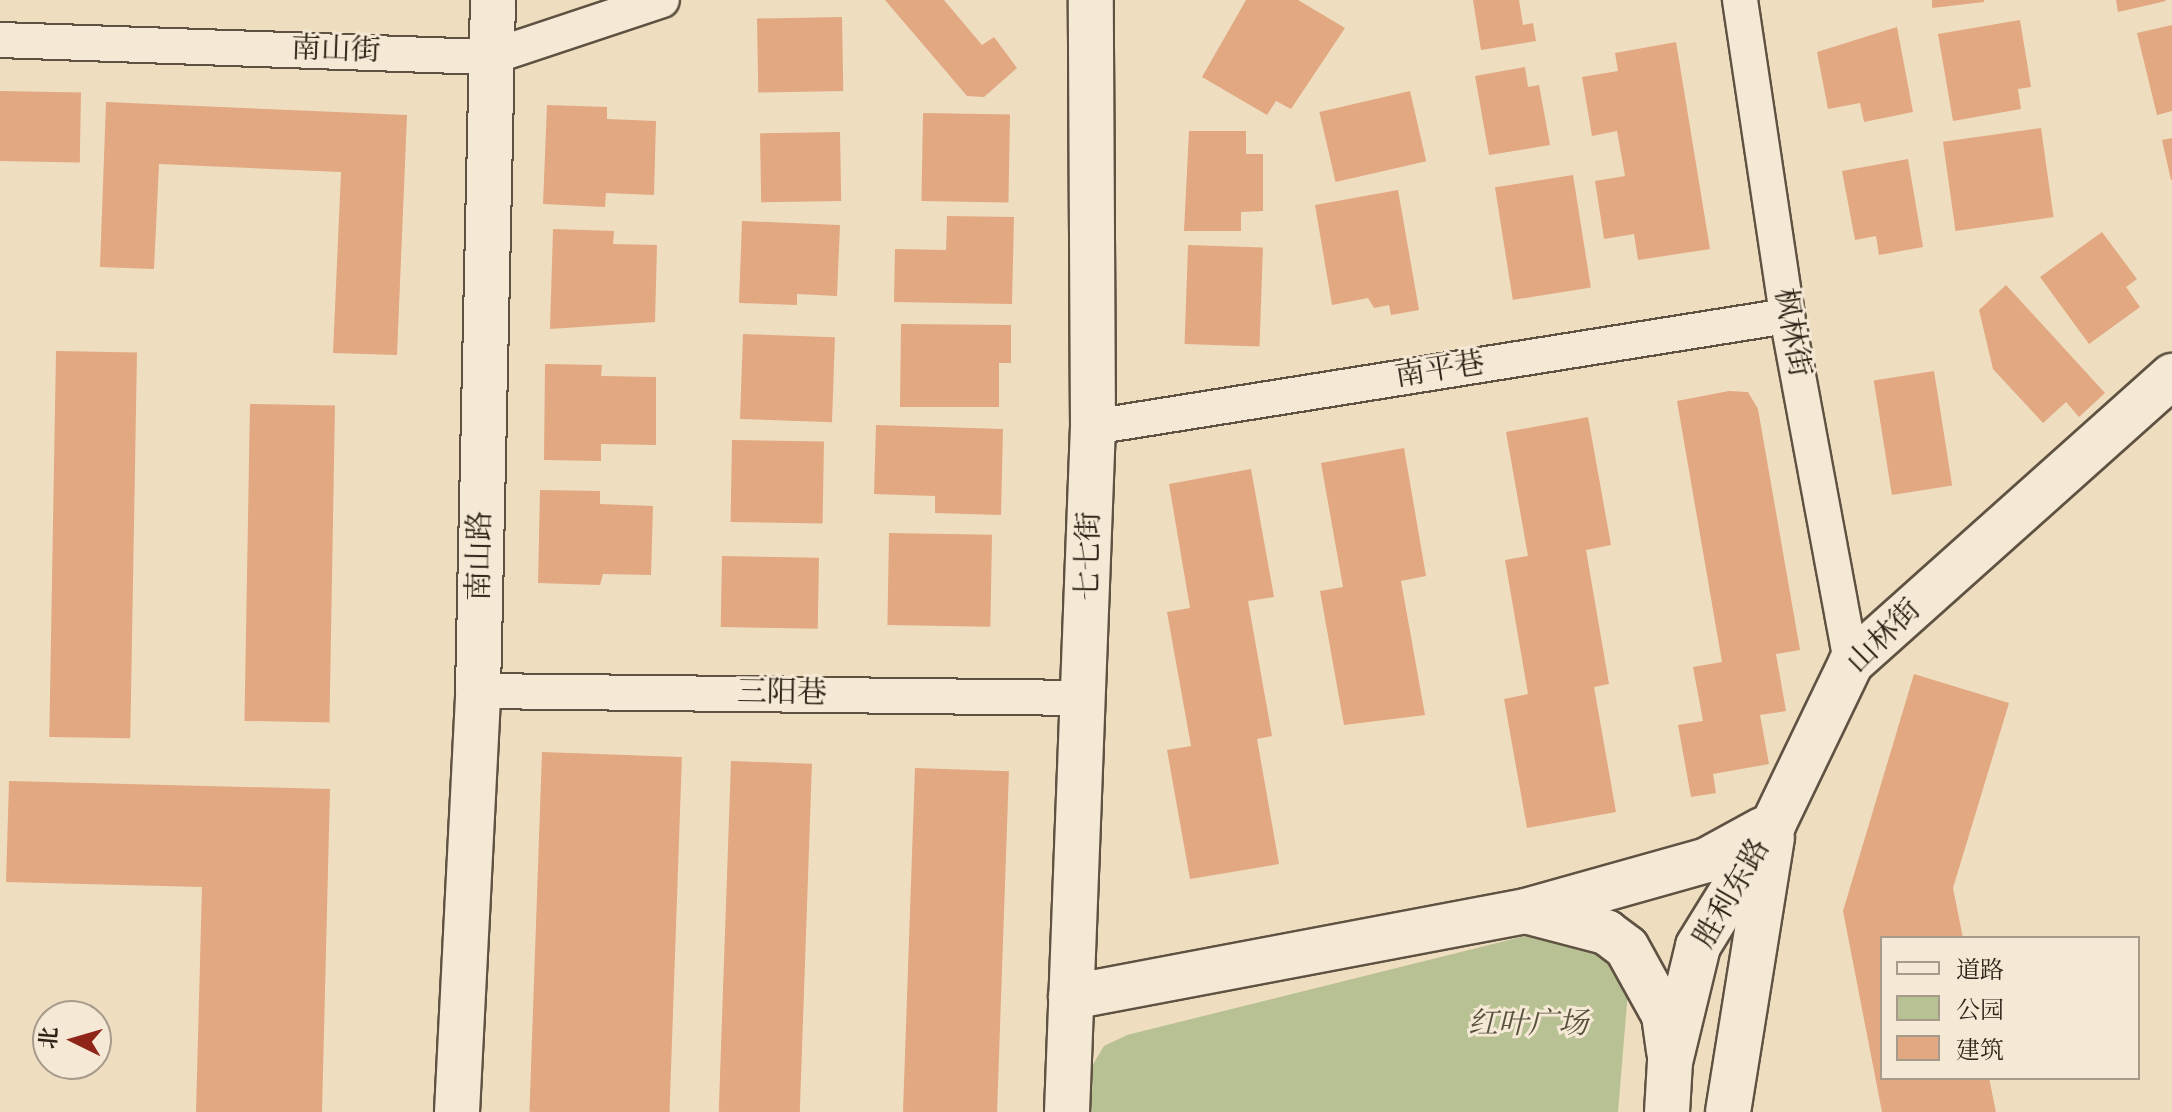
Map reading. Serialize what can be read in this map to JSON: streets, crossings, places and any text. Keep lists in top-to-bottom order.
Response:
{
  "streets": {
    "main road": [
      "南山路",
      "七七街",
      "山林街",
      "胜利东路"
    ],
    "street": [
      "南山街",
      "枫林街",
      "南平巷",
      "三阳巷"
    ]
  },
  "crossings": [
    ["南山街", "南山路"],
    ["枫林街", "南平巷"],
    ["枫林街", "山林街"],
    ["南平巷", "七七街"],
    ["南山路", "三阳巷"],
    ["七七街", "三阳巷"],
    ["山林街", "胜利东路"]
  ],
  "parks": ["红叶广场"],
  "legend": ["道路", "公园", "建筑"],
  "north": "left"
}
